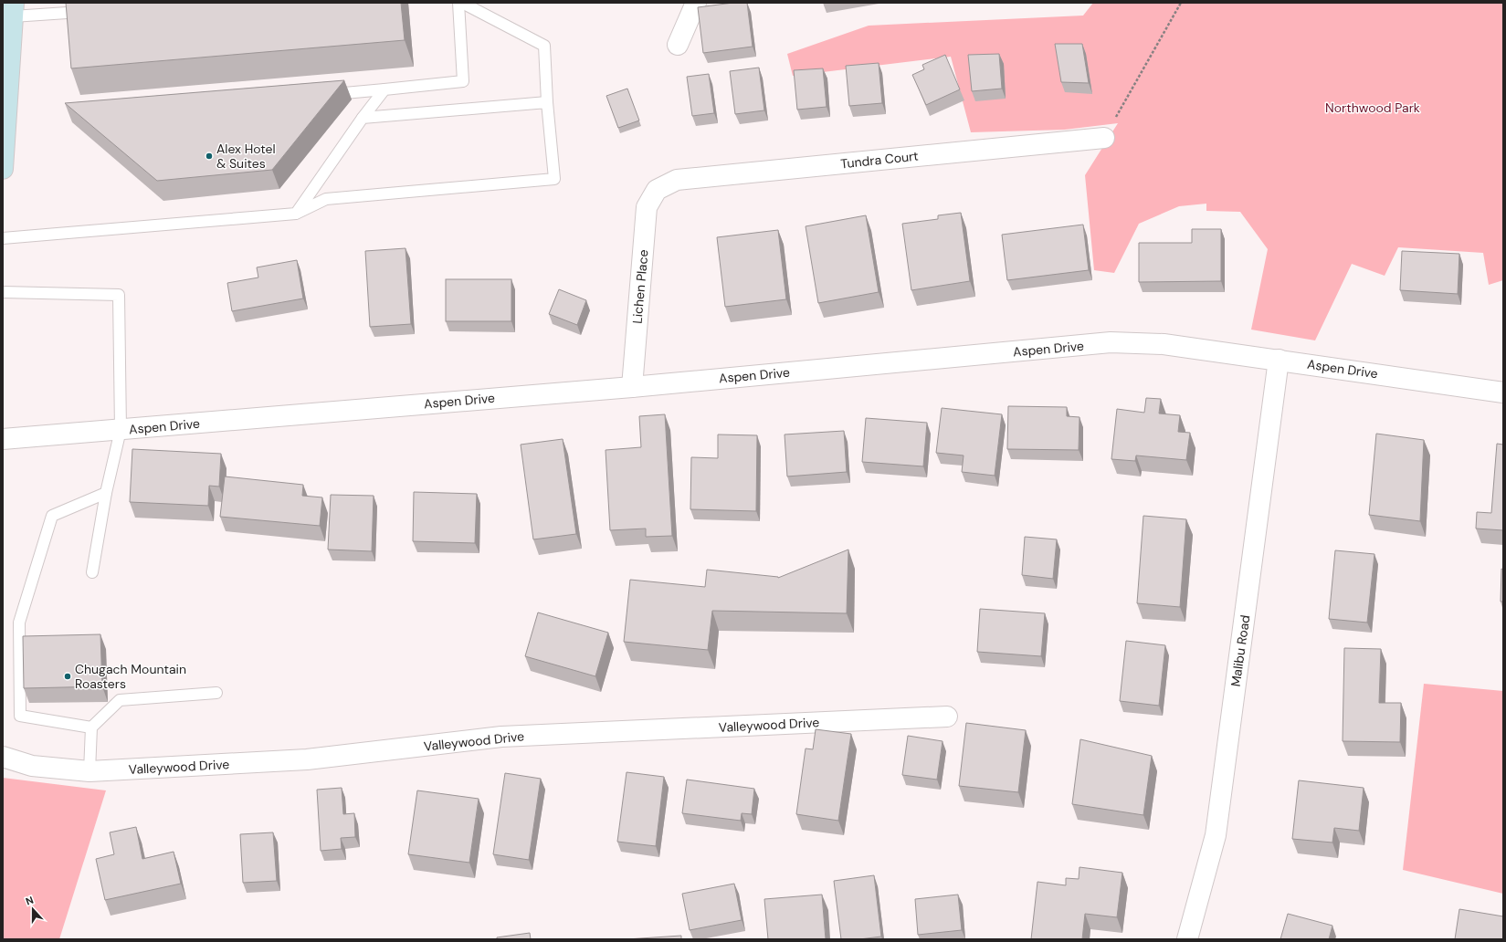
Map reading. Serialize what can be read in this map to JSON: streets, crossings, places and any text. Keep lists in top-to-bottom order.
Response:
{
  "streets": {
    "street": [
      "Tundra Court",
      "Lichen Place",
      "Aspen Drive",
      "Malibu Road",
      "Valleywood Drive"
    ]
  },
  "crossings": [
    ["Tundra Court", "Lichen Place"],
    ["Lichen Place", "Aspen Drive"],
    ["Aspen Drive", "Malibu Road"]
  ],
  "parks": ["Northwood Park"],
  "places": ["Alex Hotel & Suites", "Chugach Mountain Roasters"],
  "north": "top"
}
